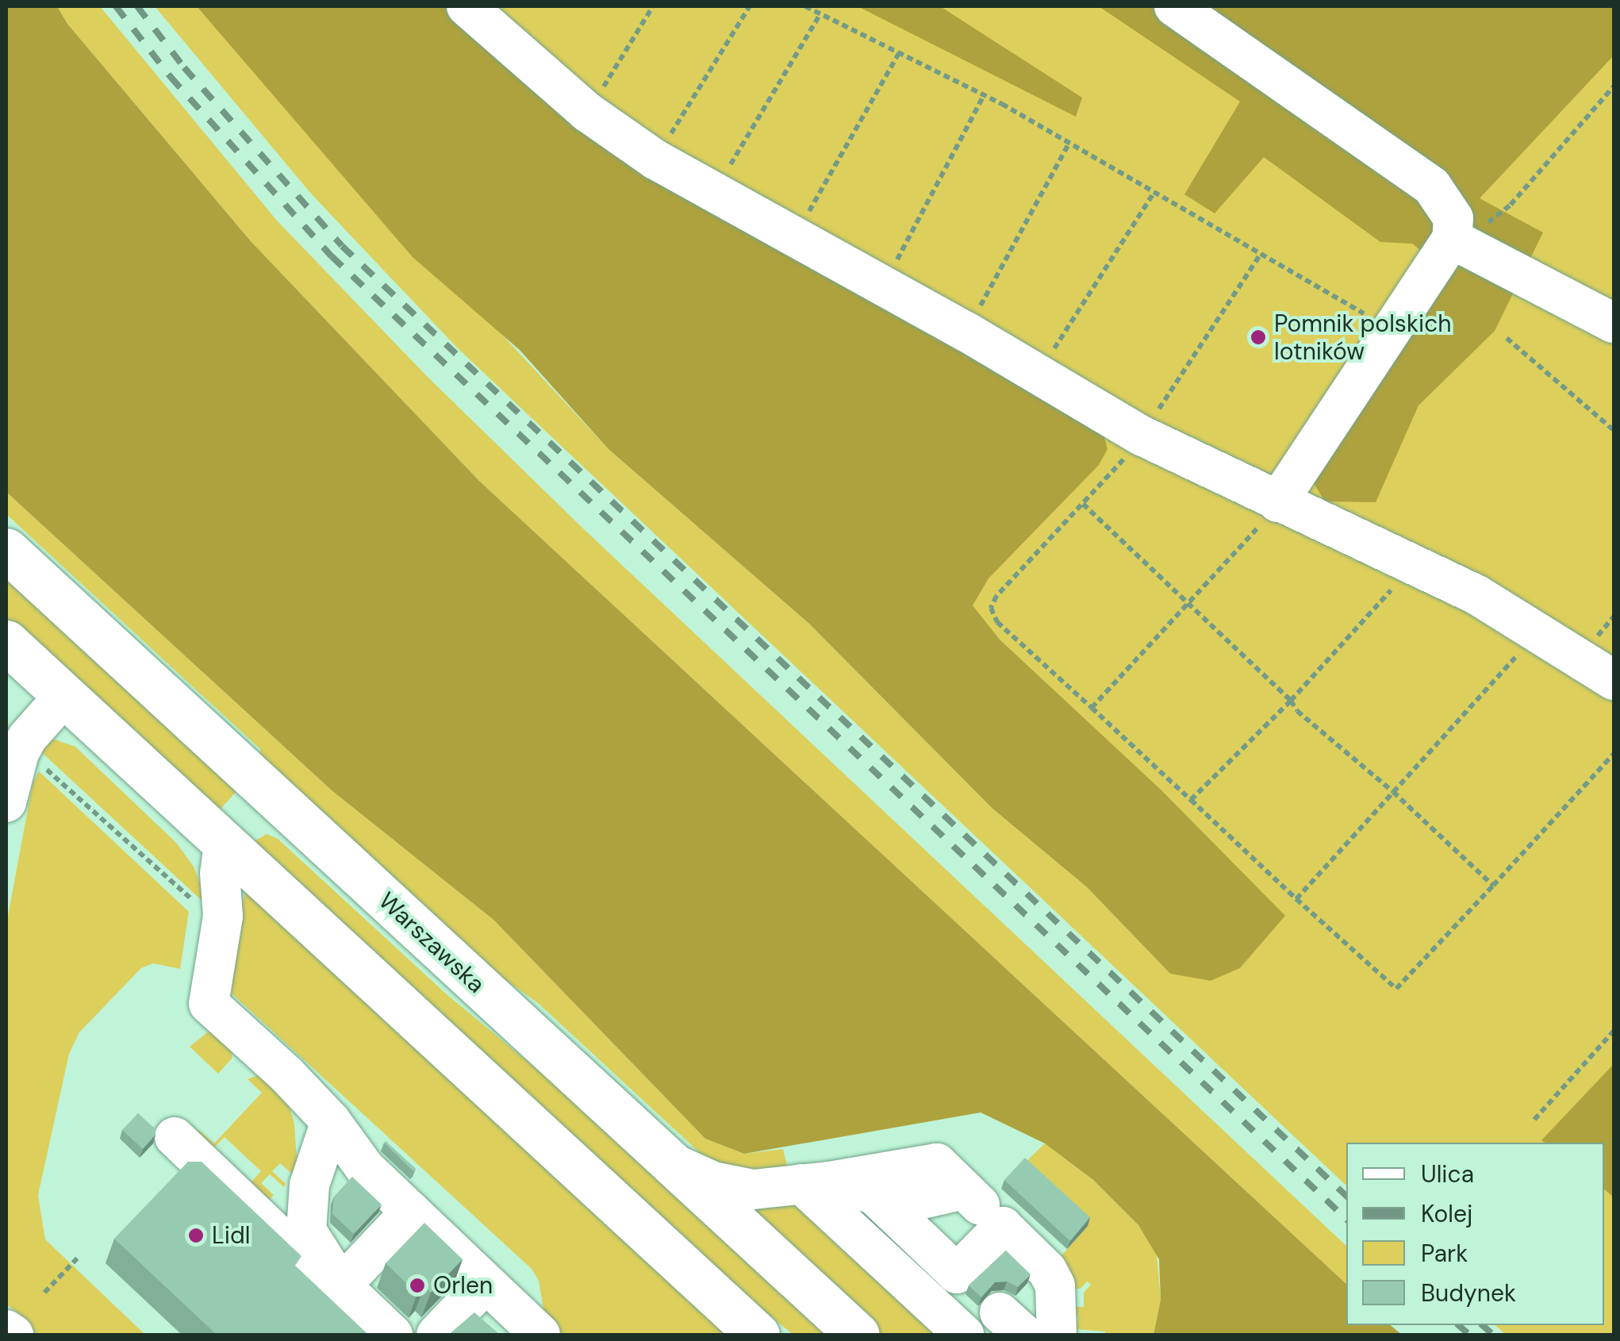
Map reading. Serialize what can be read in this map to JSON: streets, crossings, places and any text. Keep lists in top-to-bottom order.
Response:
{
  "streets": {
    "main road": ["Warszawska"]
  },
  "places": ["Pomnik polskich lotników", "Lidl", "Orlen"],
  "legend": [
    "Ulica",
    "Kolej",
    "Park",
    "Budynek"
  ]
}
